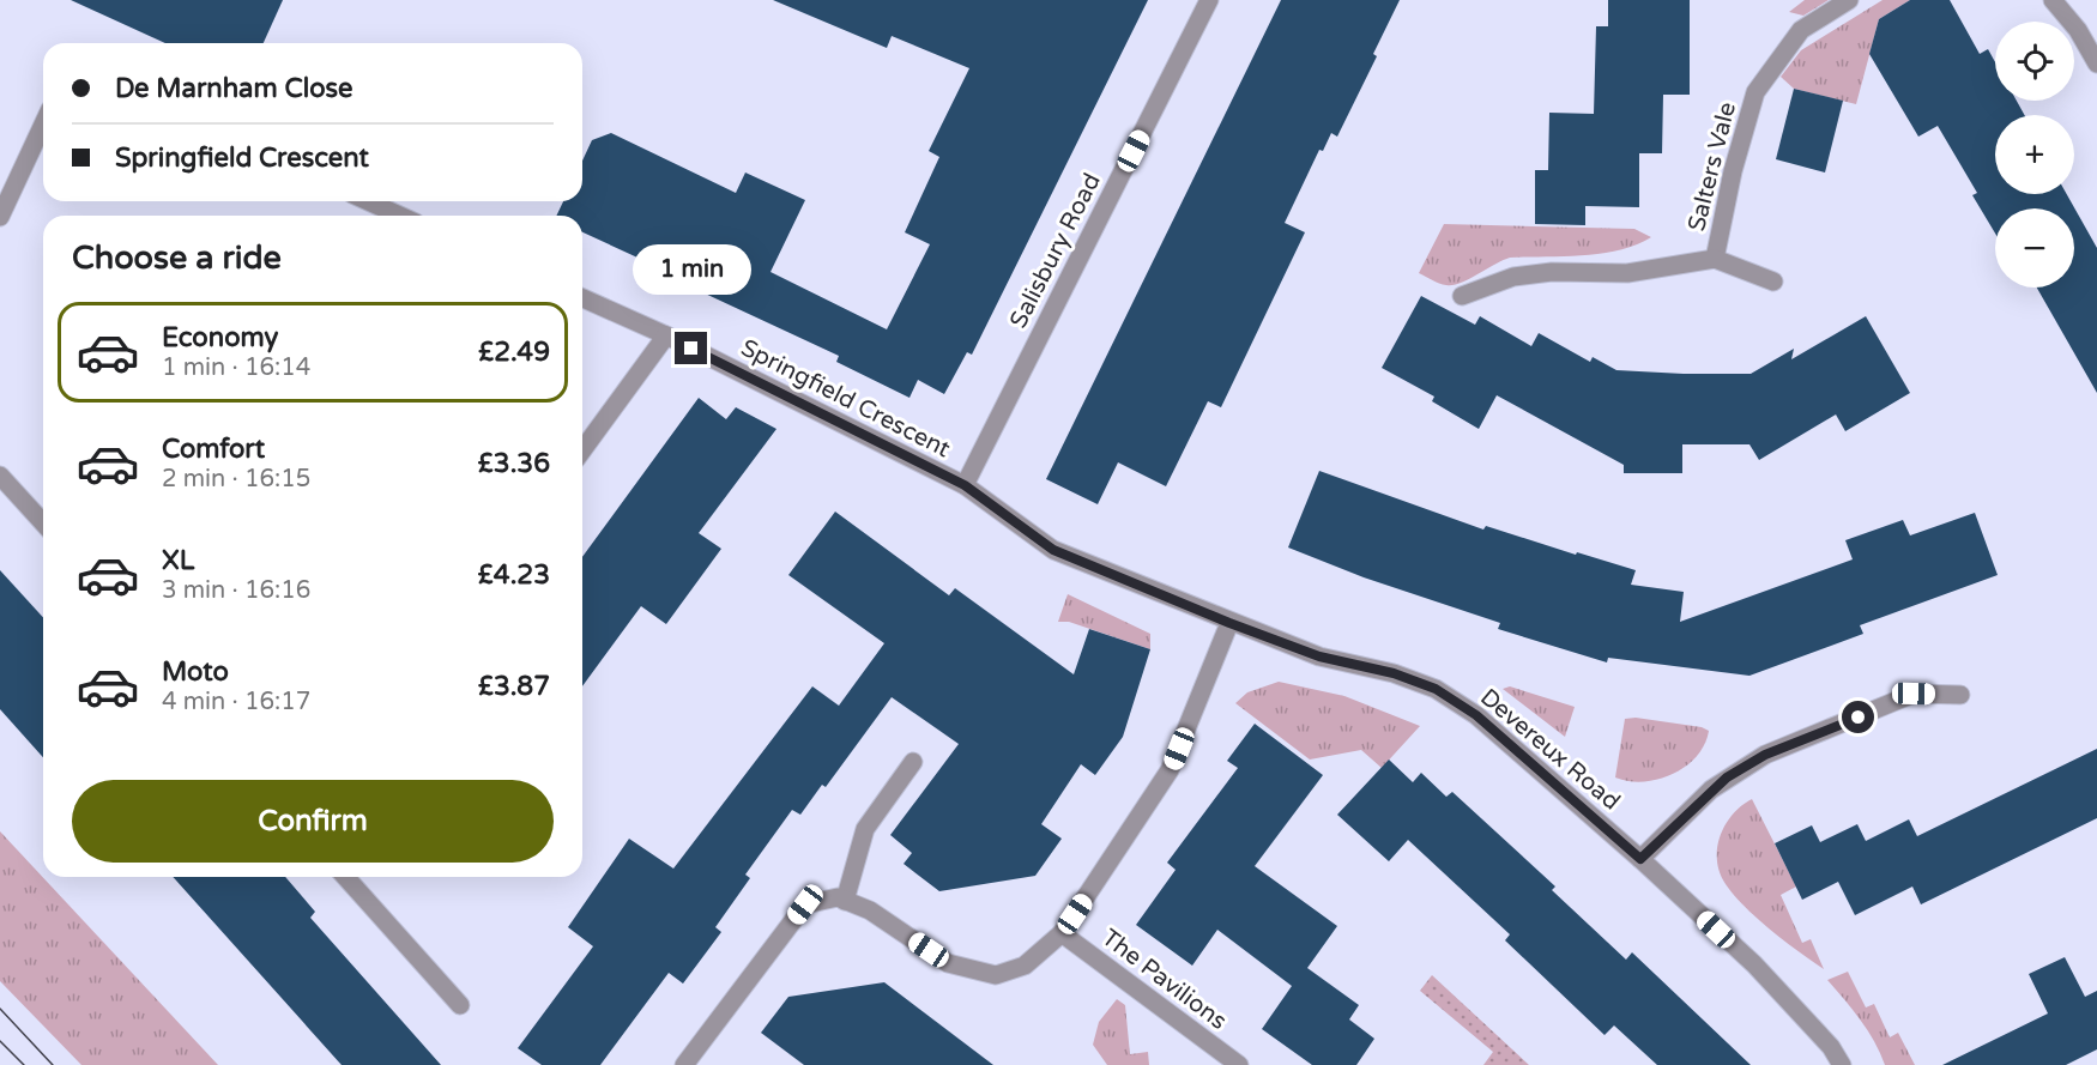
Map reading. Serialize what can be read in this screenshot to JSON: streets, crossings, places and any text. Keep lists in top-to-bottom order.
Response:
{
  "streets": {
    "street": [
      "Salters Vale",
      "Salisbury Road",
      "Springfield Crescent",
      "Devereux Road",
      "The Pavilions"
    ]
  },
  "crossings": [
    ["Salisbury Road", "Springfield Crescent"],
    ["Salisbury Road", "Devereux Road"],
    ["Springfield Crescent", "Devereux Road"]
  ],
  "page": {
    "map_buttons": ["+", "−"],
    "banner": ["De Marnham Close", "Springfield Crescent"],
    "heading": "Choose a ride",
    "bubble": "1 min",
    "list": [
      {
        "name": "Economy",
        "note": "1 min · 16:14",
        "value": "£2.49"
      },
      {
        "name": "Comfort",
        "note": "2 min · 16:15",
        "value": "£3.36"
      },
      {
        "name": "XL",
        "note": "3 min · 16:16",
        "value": "£4.23"
      },
      {
        "name": "Moto",
        "note": "4 min · 16:17",
        "value": "£3.87"
      }
    ],
    "buttons": "Confirm"
  }
}
